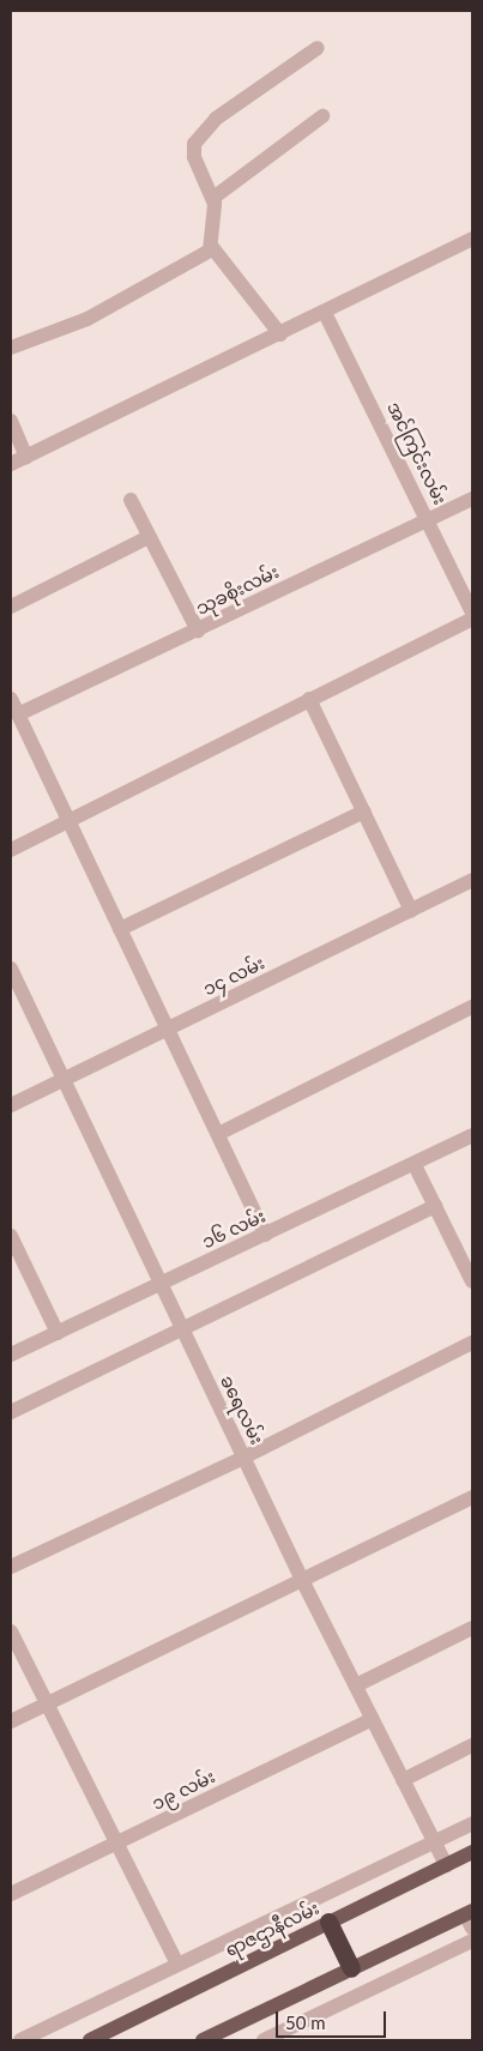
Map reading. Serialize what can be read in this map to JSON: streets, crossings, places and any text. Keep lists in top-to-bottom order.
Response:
{
  "streets": {
    "main road": ["ရာဇဌာနီလမ်း"],
    "street": [
      "အင်ကြင်းလမ်း",
      "သုခစိုးလမ်း",
      "၁၄ လမ်း",
      "၁၆ လမ်း",
      "ခရေလမ်း",
      "၁၉ လမ်း"
    ]
  },
  "crossings": [
    ["အင်ကြင်းလမ်း", "သုခစိုးလမ်း"],
    ["၁၄ လမ်း", "ခရေလမ်း"],
    ["၁၆ လမ်း", "ခရေလမ်း"],
    ["ခရေလမ်း", "၁၉ လမ်း"],
    ["ခရေလမ်း", "ရာဇဌာနီလမ်း"]
  ],
  "scale_bar": "50 m"
}
